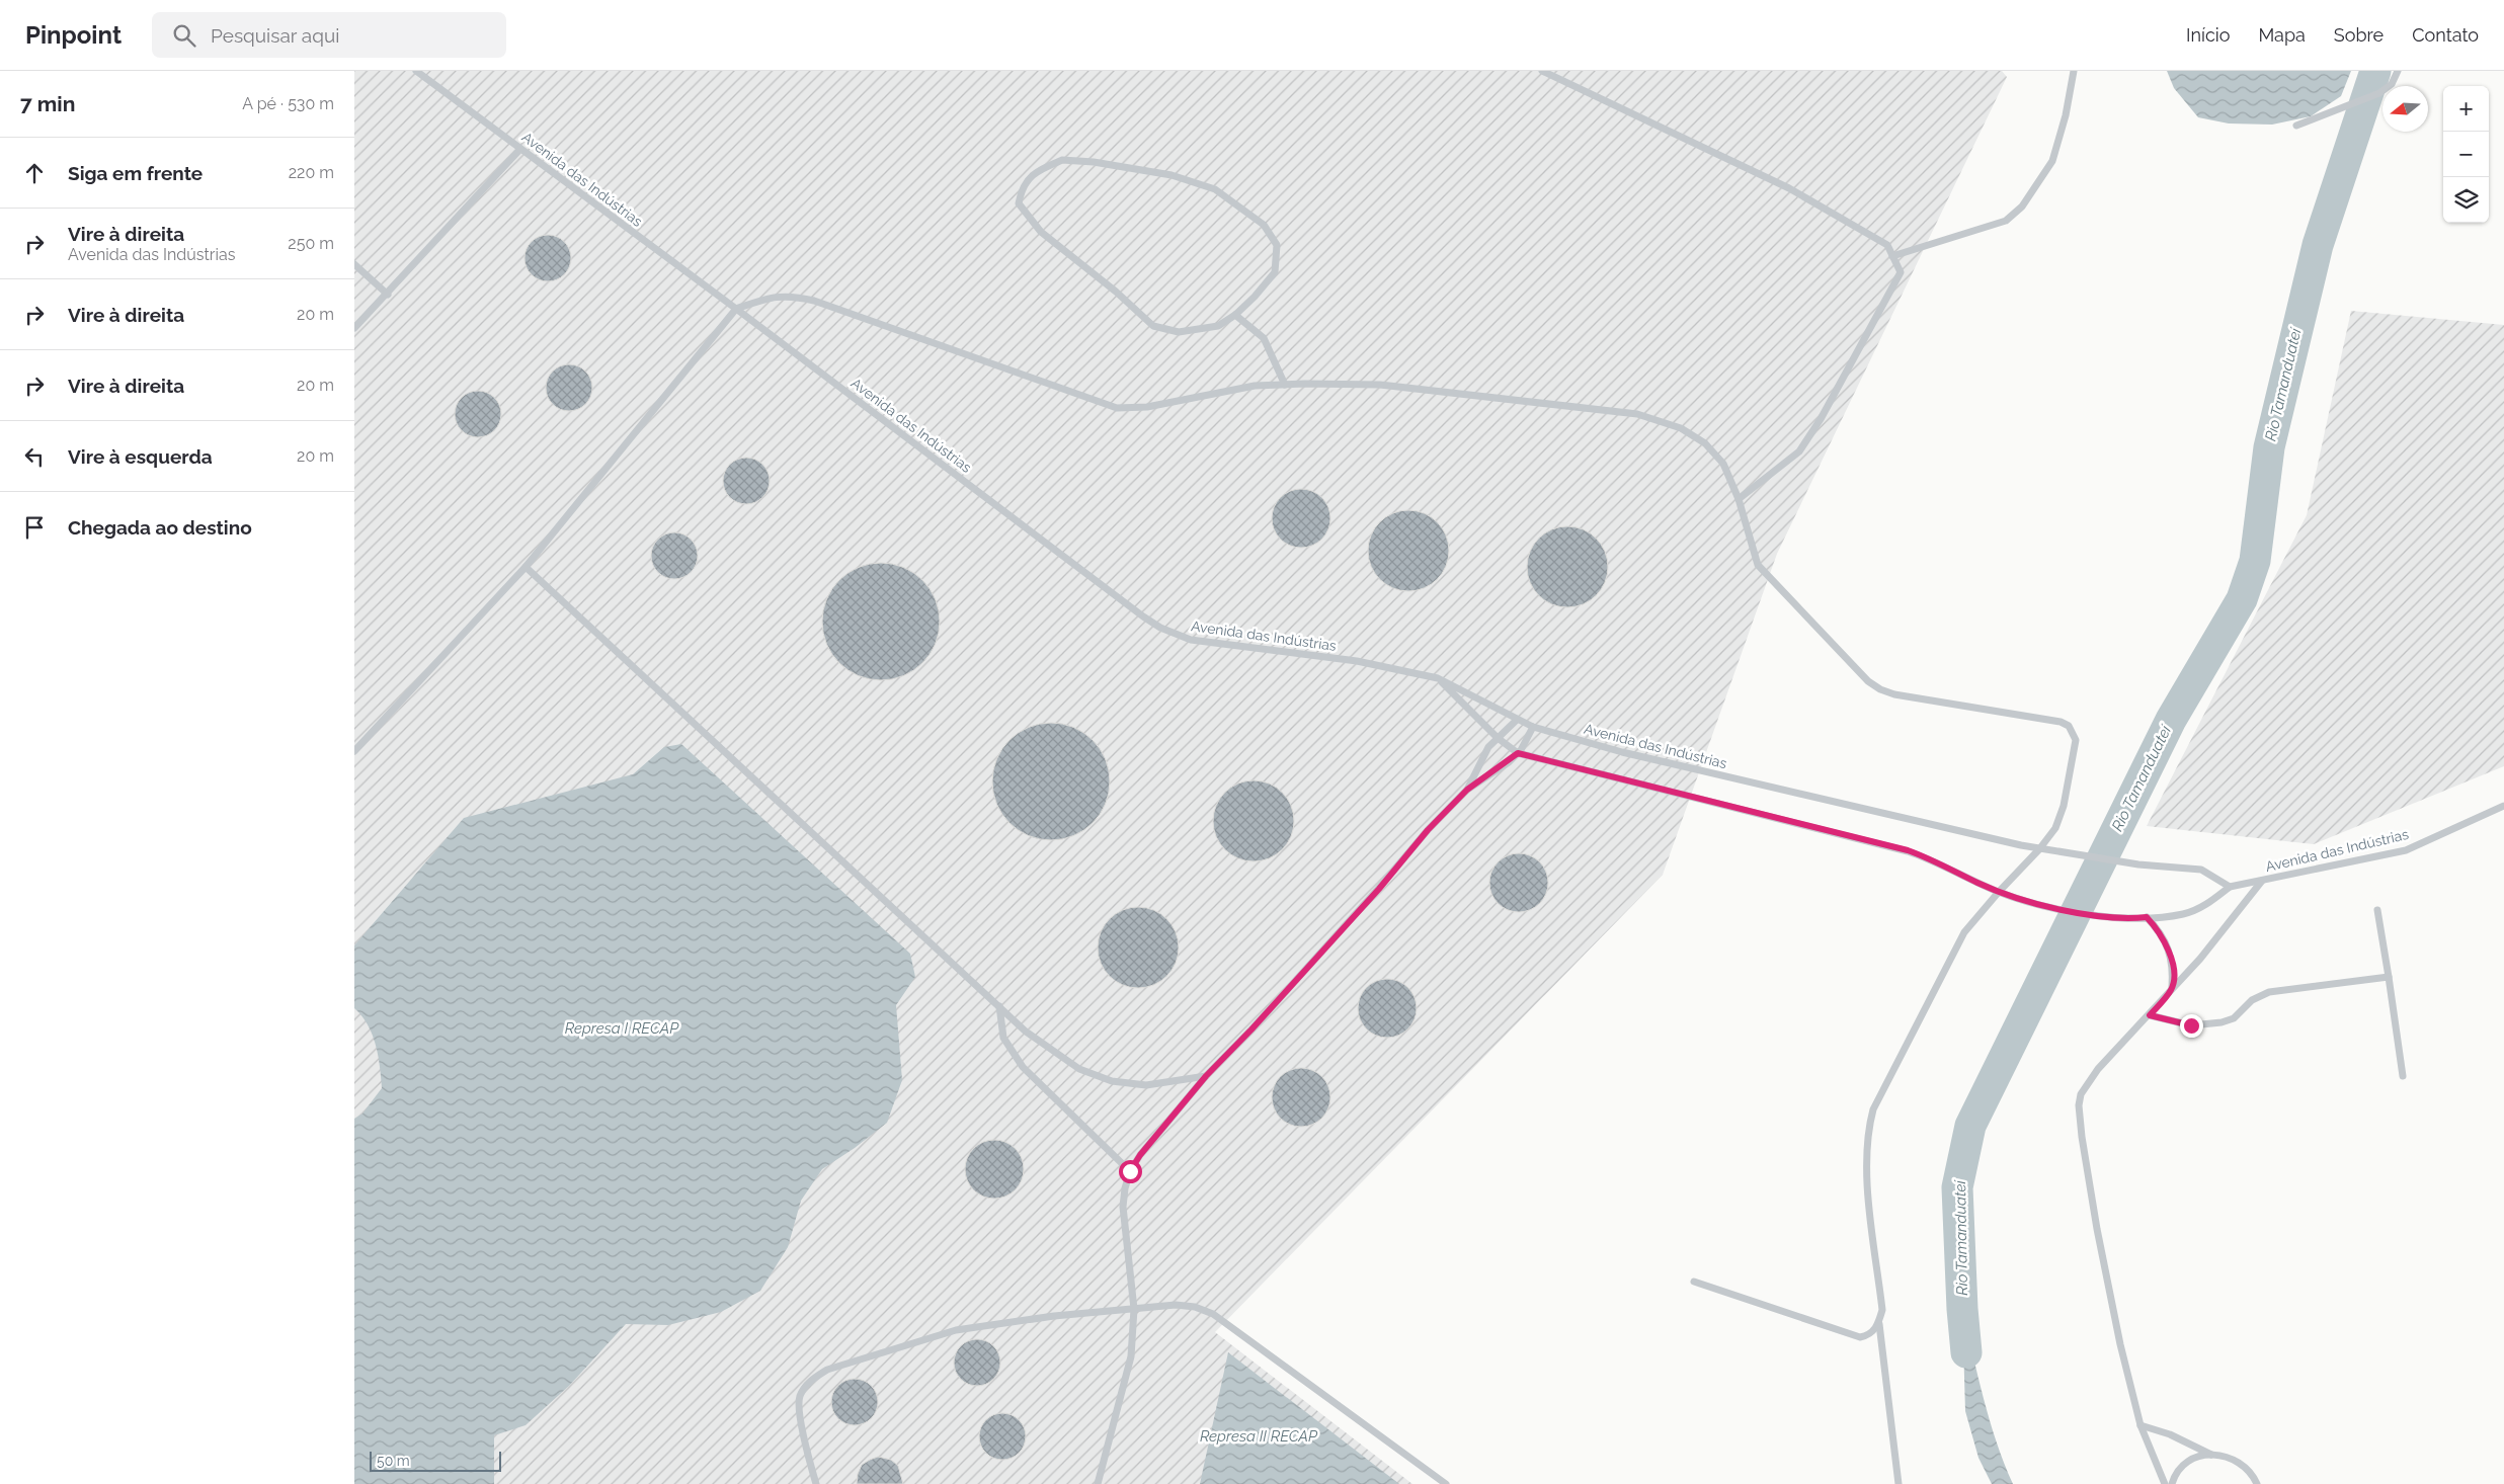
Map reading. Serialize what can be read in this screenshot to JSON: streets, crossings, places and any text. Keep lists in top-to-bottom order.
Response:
{
  "streets": {
    "lane": ["Avenida das Indústrias"]
  },
  "water": ["Rio Tamanduateí", "Represa I RECAP", "Represa II RECAP"],
  "scale_bar": "50 m",
  "north": "left",
  "page": {
    "header": "Pinpoint",
    "search": "Pesquisar aqui",
    "nav": [
      "Início",
      "Mapa",
      "Sobre",
      "Contato"
    ],
    "heading": ["7 min", "A pé · 530 m"],
    "map_buttons": ["+", "−"],
    "list": [
      ["Siga em frente", "220 m"],
      ["Vire à direita", "Avenida das Indústrias", "250 m"],
      ["Vire à direita", "20 m"],
      ["Vire à direita", "20 m"],
      ["Vire à esquerda", "20 m"],
      "Chegada ao destino"
    ],
    "scale": "50 m"
  }
}
